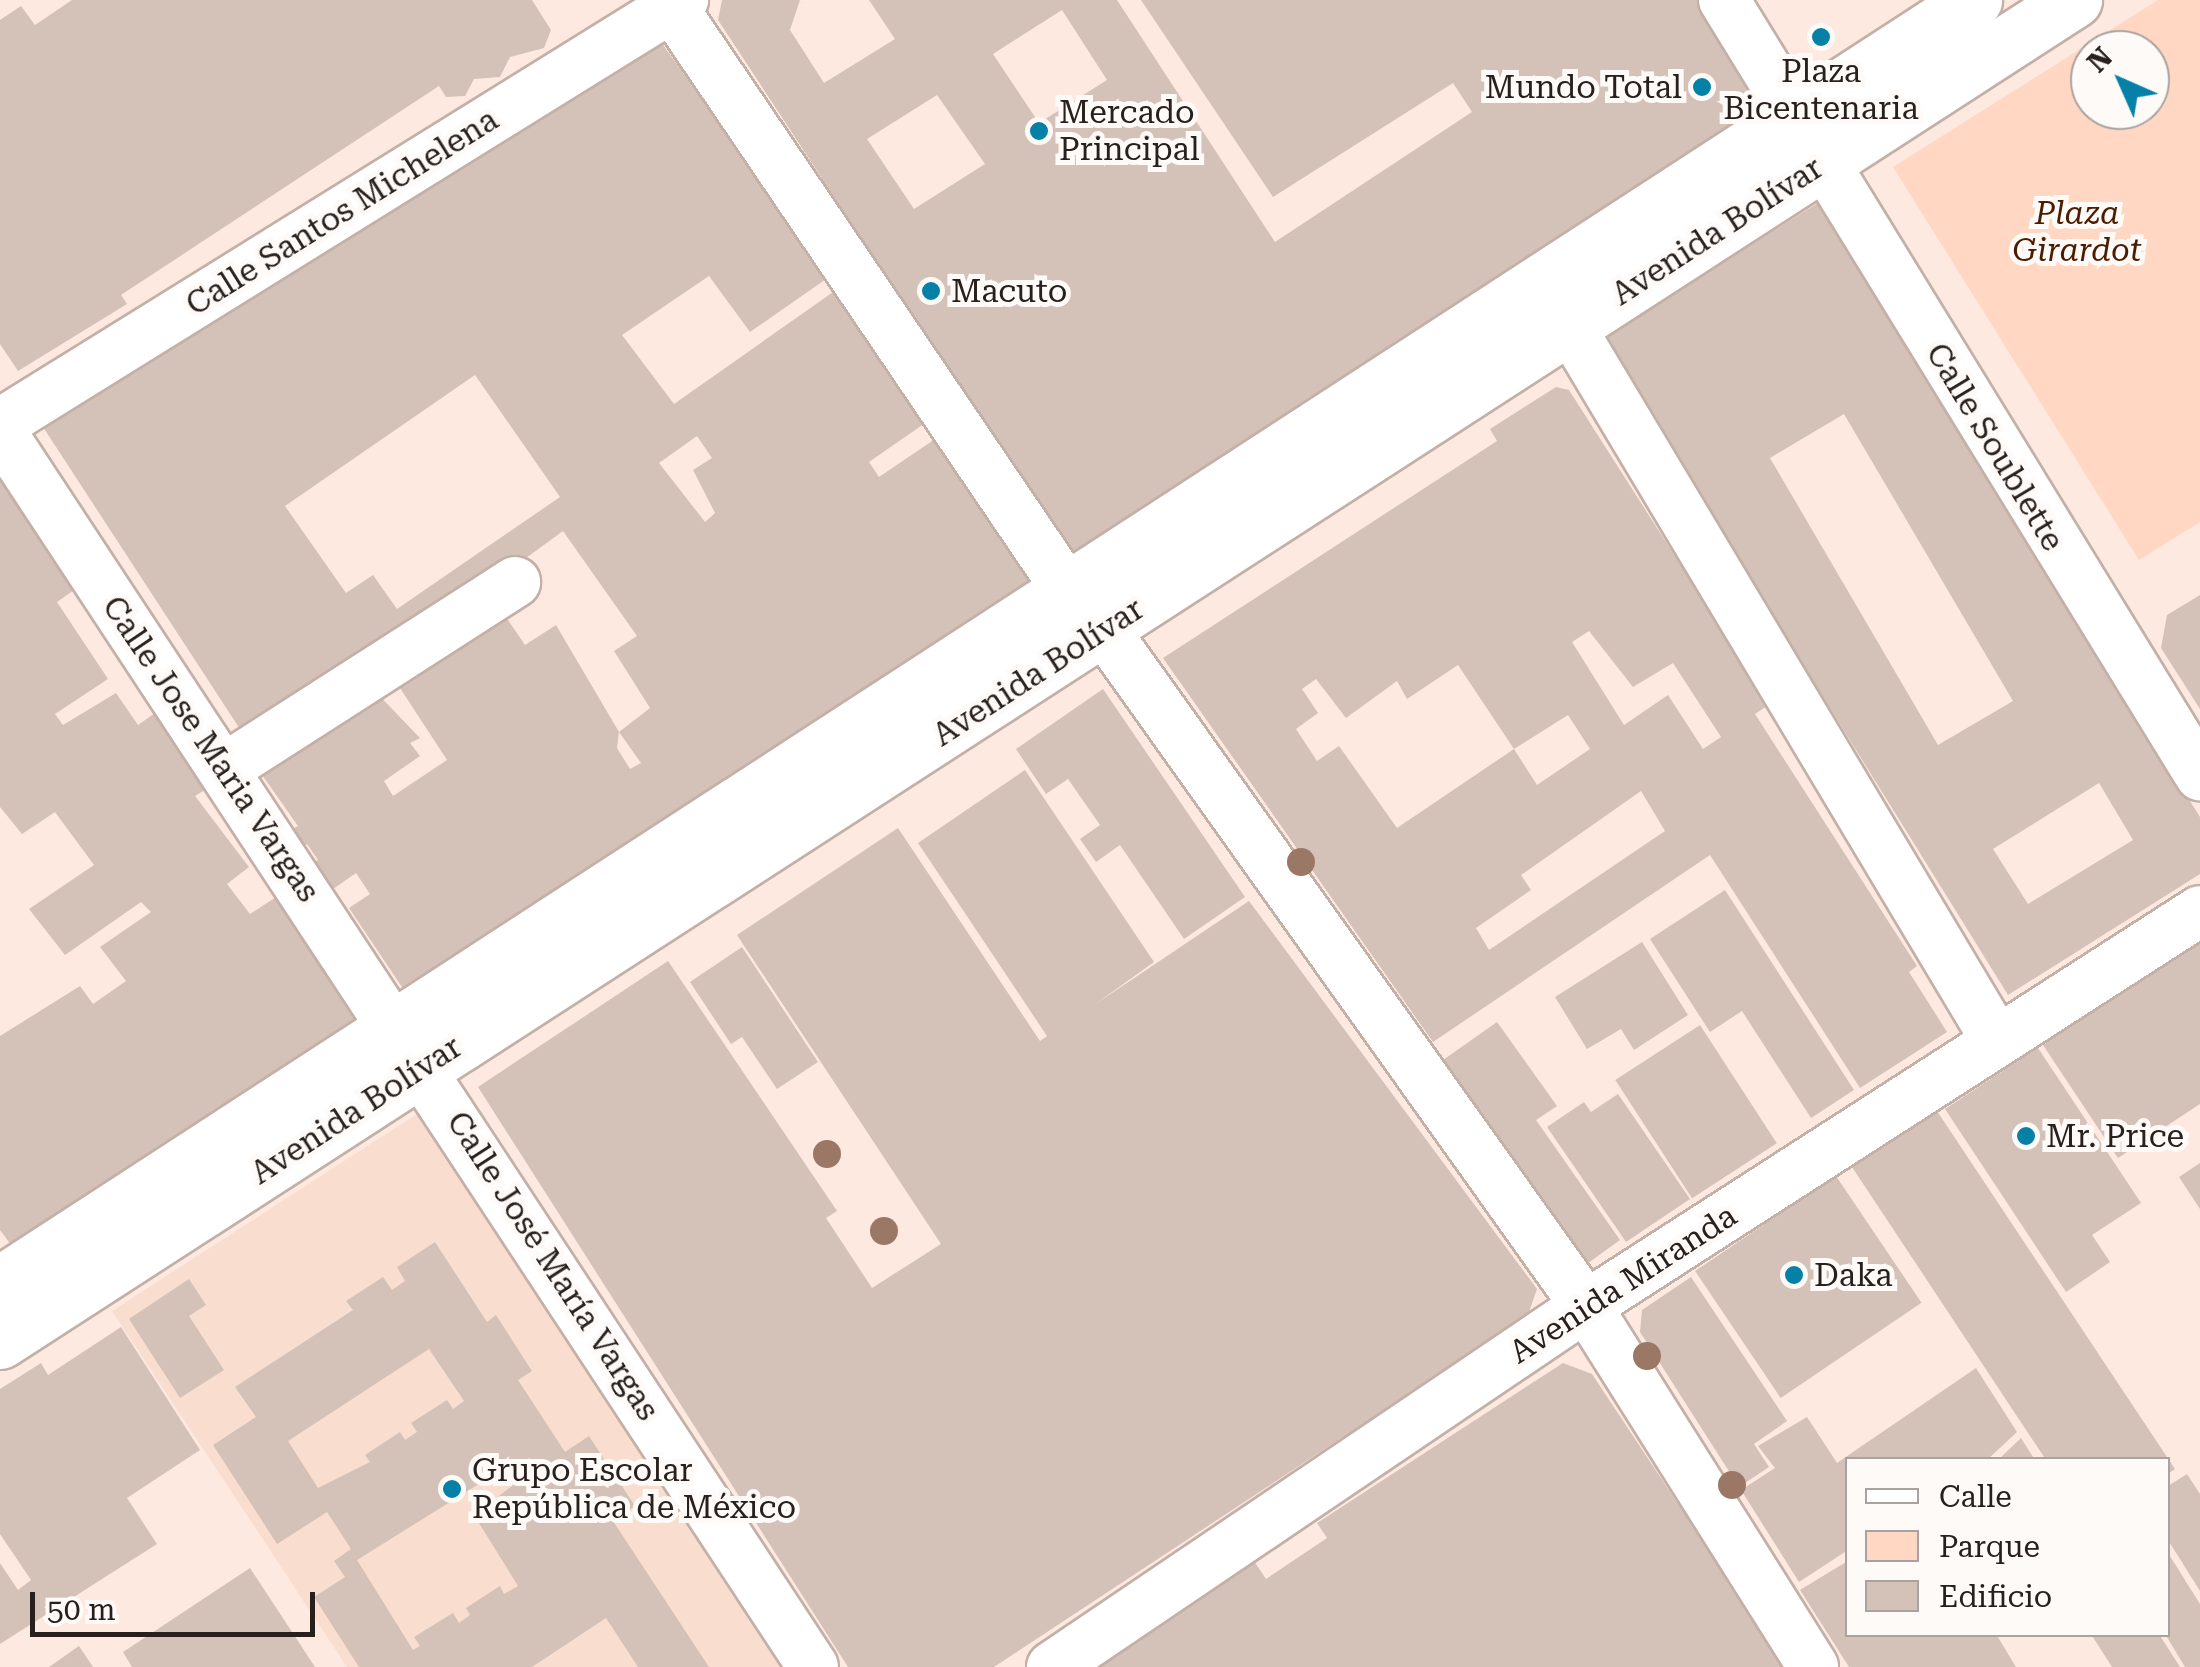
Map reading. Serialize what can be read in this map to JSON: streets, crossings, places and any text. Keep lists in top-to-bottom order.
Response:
{
  "streets": {
    "main road": ["Avenida Bolívar"],
    "street": [
      "Calle Santos Michelena",
      "Calle Soublette",
      "Calle Jose Maria Vargas",
      "Calle José María Vargas",
      "Avenida Miranda"
    ]
  },
  "crossings": [
    ["Calle Santos Michelena", "Calle Jose Maria Vargas"],
    ["Avenida Bolívar", "Calle Soublette"],
    ["Avenida Bolívar", "Calle Jose Maria Vargas"],
    ["Avenida Bolívar", "Calle José María Vargas"],
    ["Calle Jose Maria Vargas", "Calle José María Vargas"]
  ],
  "parks": ["Plaza Girardot"],
  "places": [
    "Plaza Bicentenaria",
    "Mundo Total",
    "Mercado Principal",
    "Macuto",
    "Mr. Price",
    "Daka",
    "Grupo Escolar República de México"
  ],
  "legend": ["Calle", "Parque", "Edificio"],
  "scale_bar": "50 m",
  "north": "top left"
}
